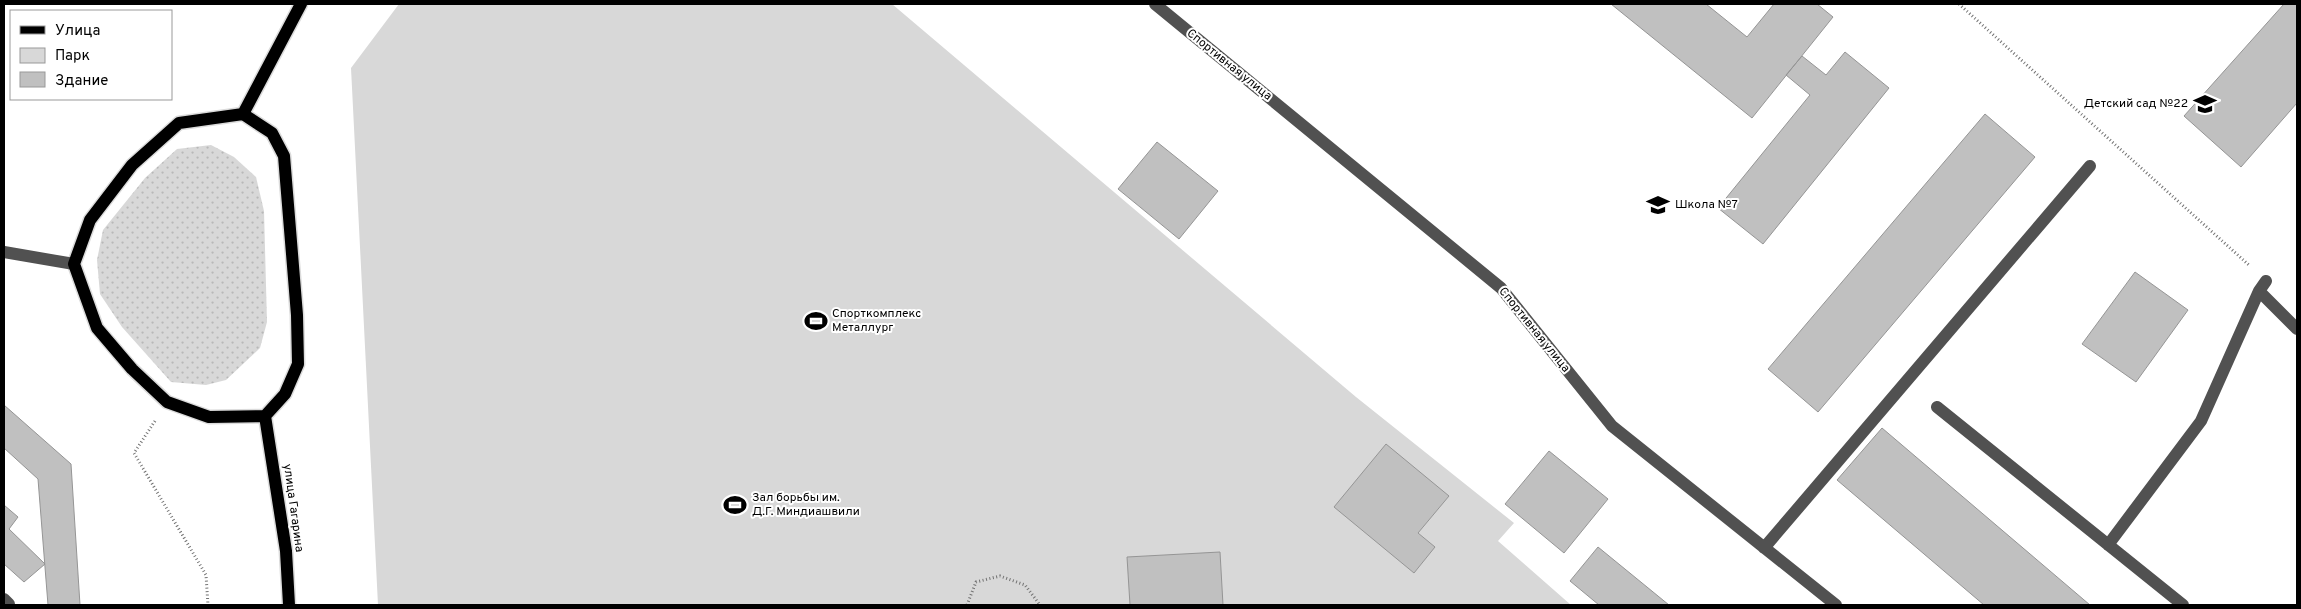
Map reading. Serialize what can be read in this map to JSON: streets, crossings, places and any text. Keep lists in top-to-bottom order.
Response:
{
  "streets": {
    "main road": ["улица Гагарина"],
    "street": ["Спортивная улица"]
  },
  "places": {
    "school or university": ["Детский сад №22", "Школа №7"],
    "sports": ["Спорткомплекс Металлург", "Зал борьбы им. Д.Г. Миндиашвили"]
  },
  "legend": ["Улица", "Парк", "Здание"]
}
